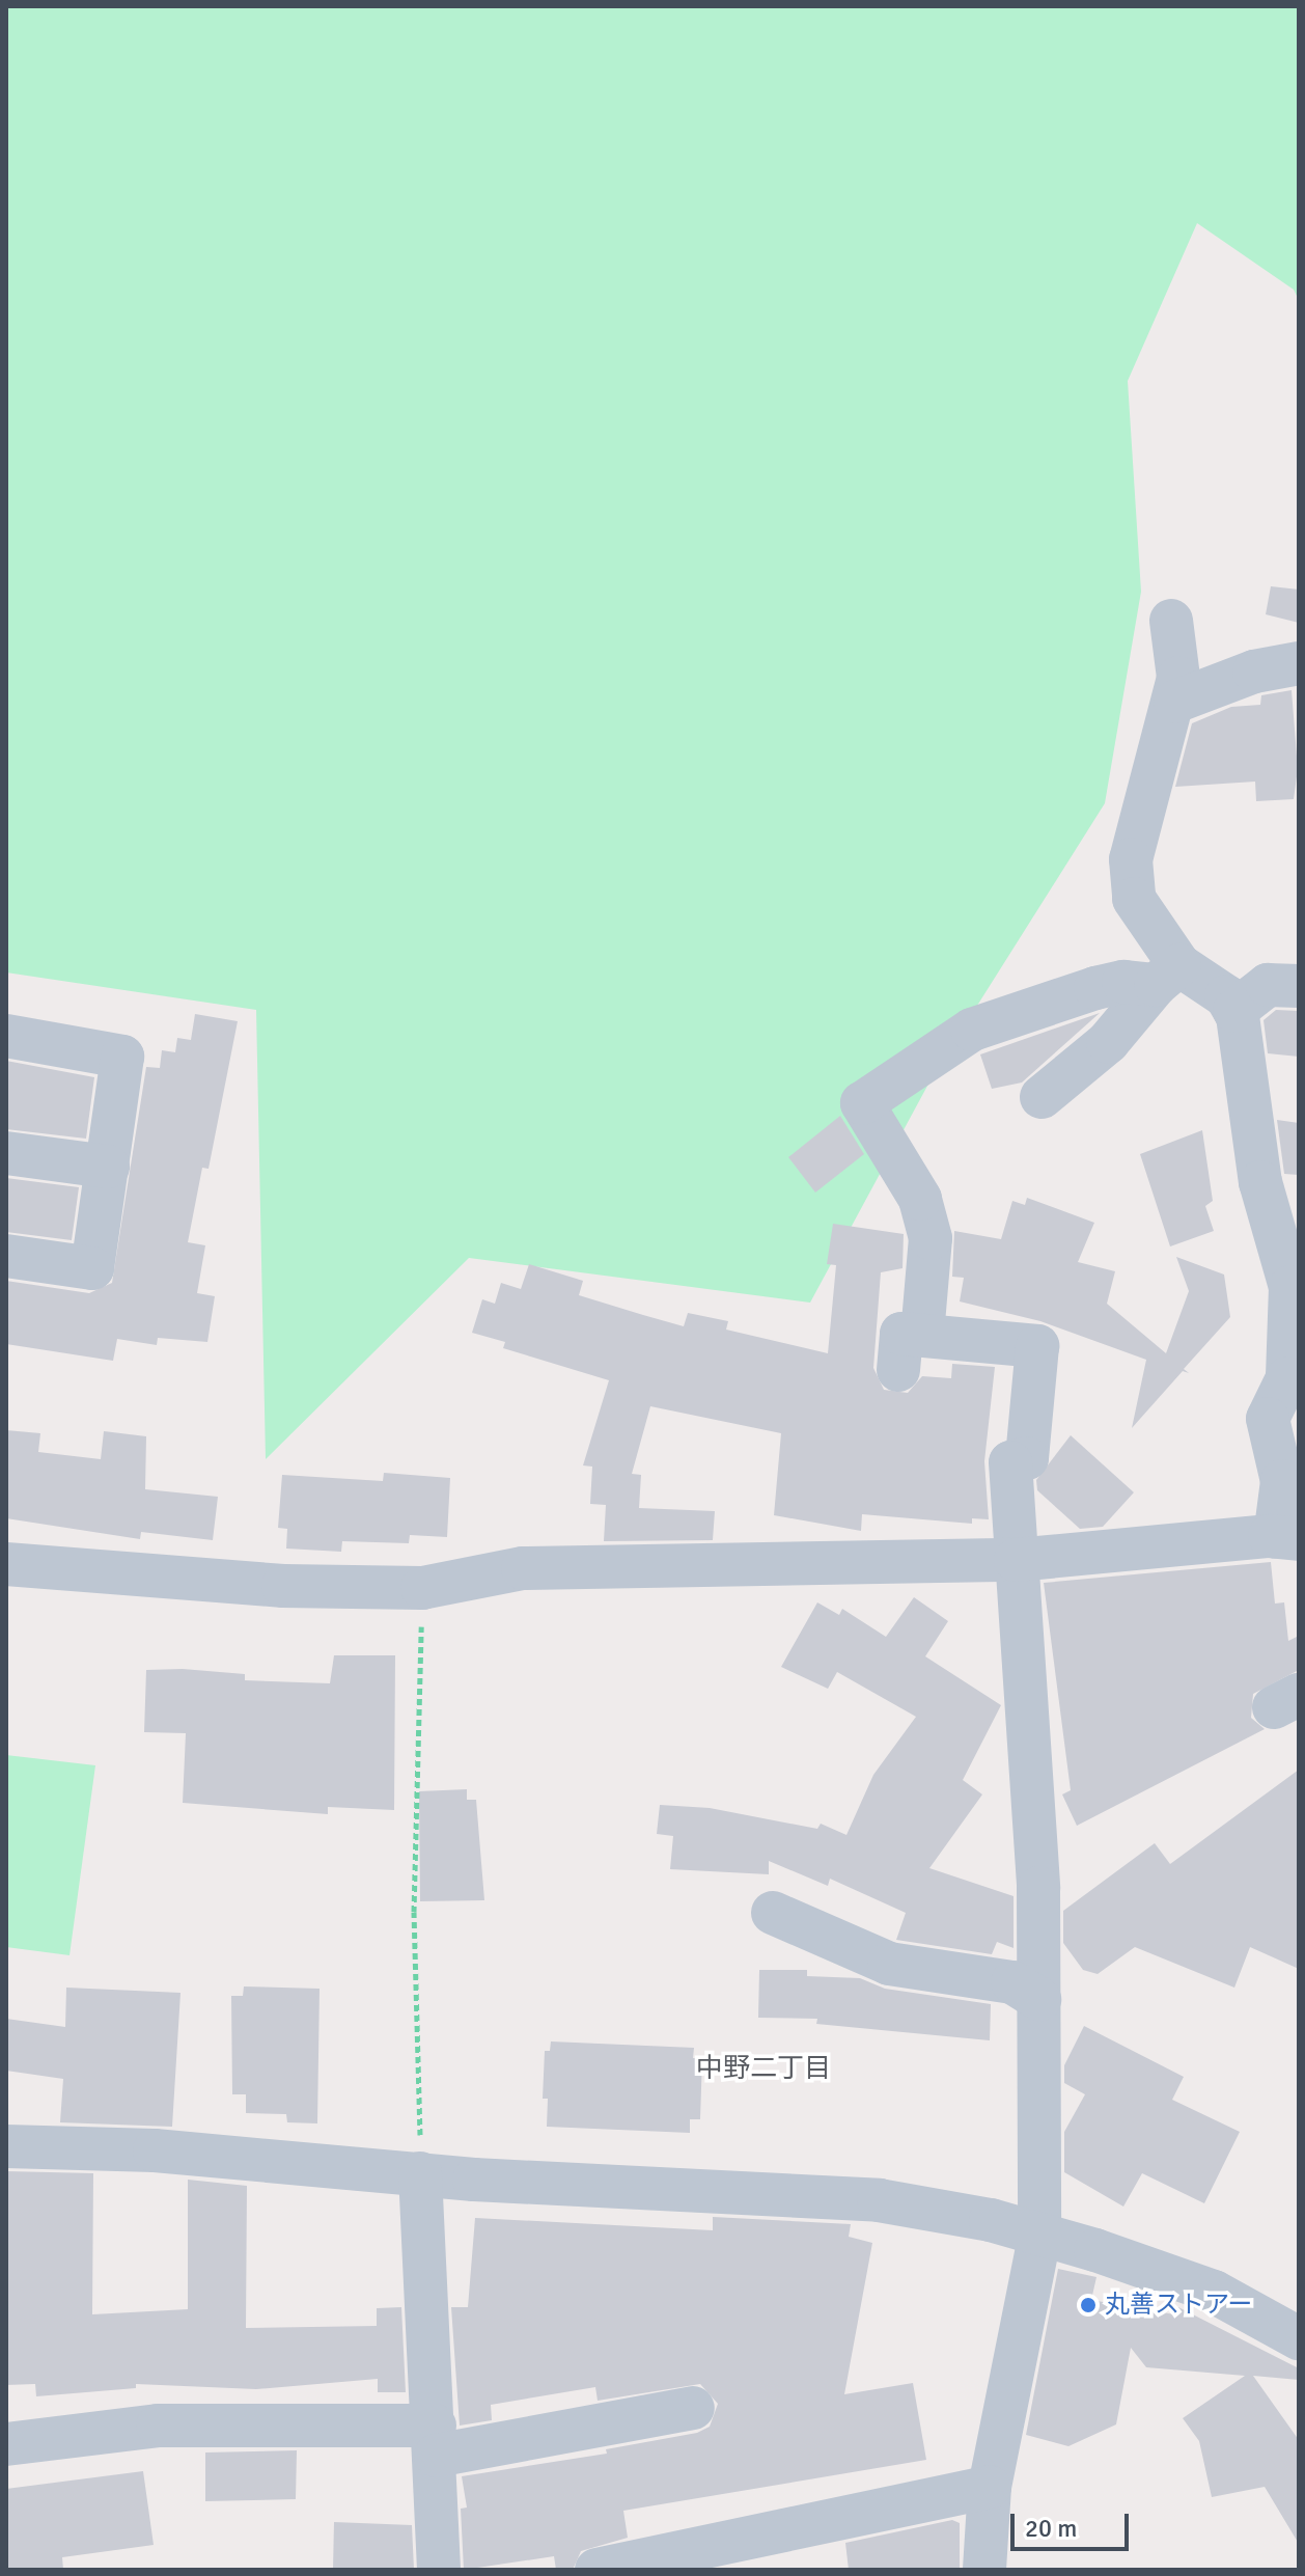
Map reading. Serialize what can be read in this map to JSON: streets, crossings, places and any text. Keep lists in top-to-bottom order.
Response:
{
  "districts": ["中野二丁目"],
  "places": ["丸善ストアー"],
  "scale_bar": "20 m"
}
